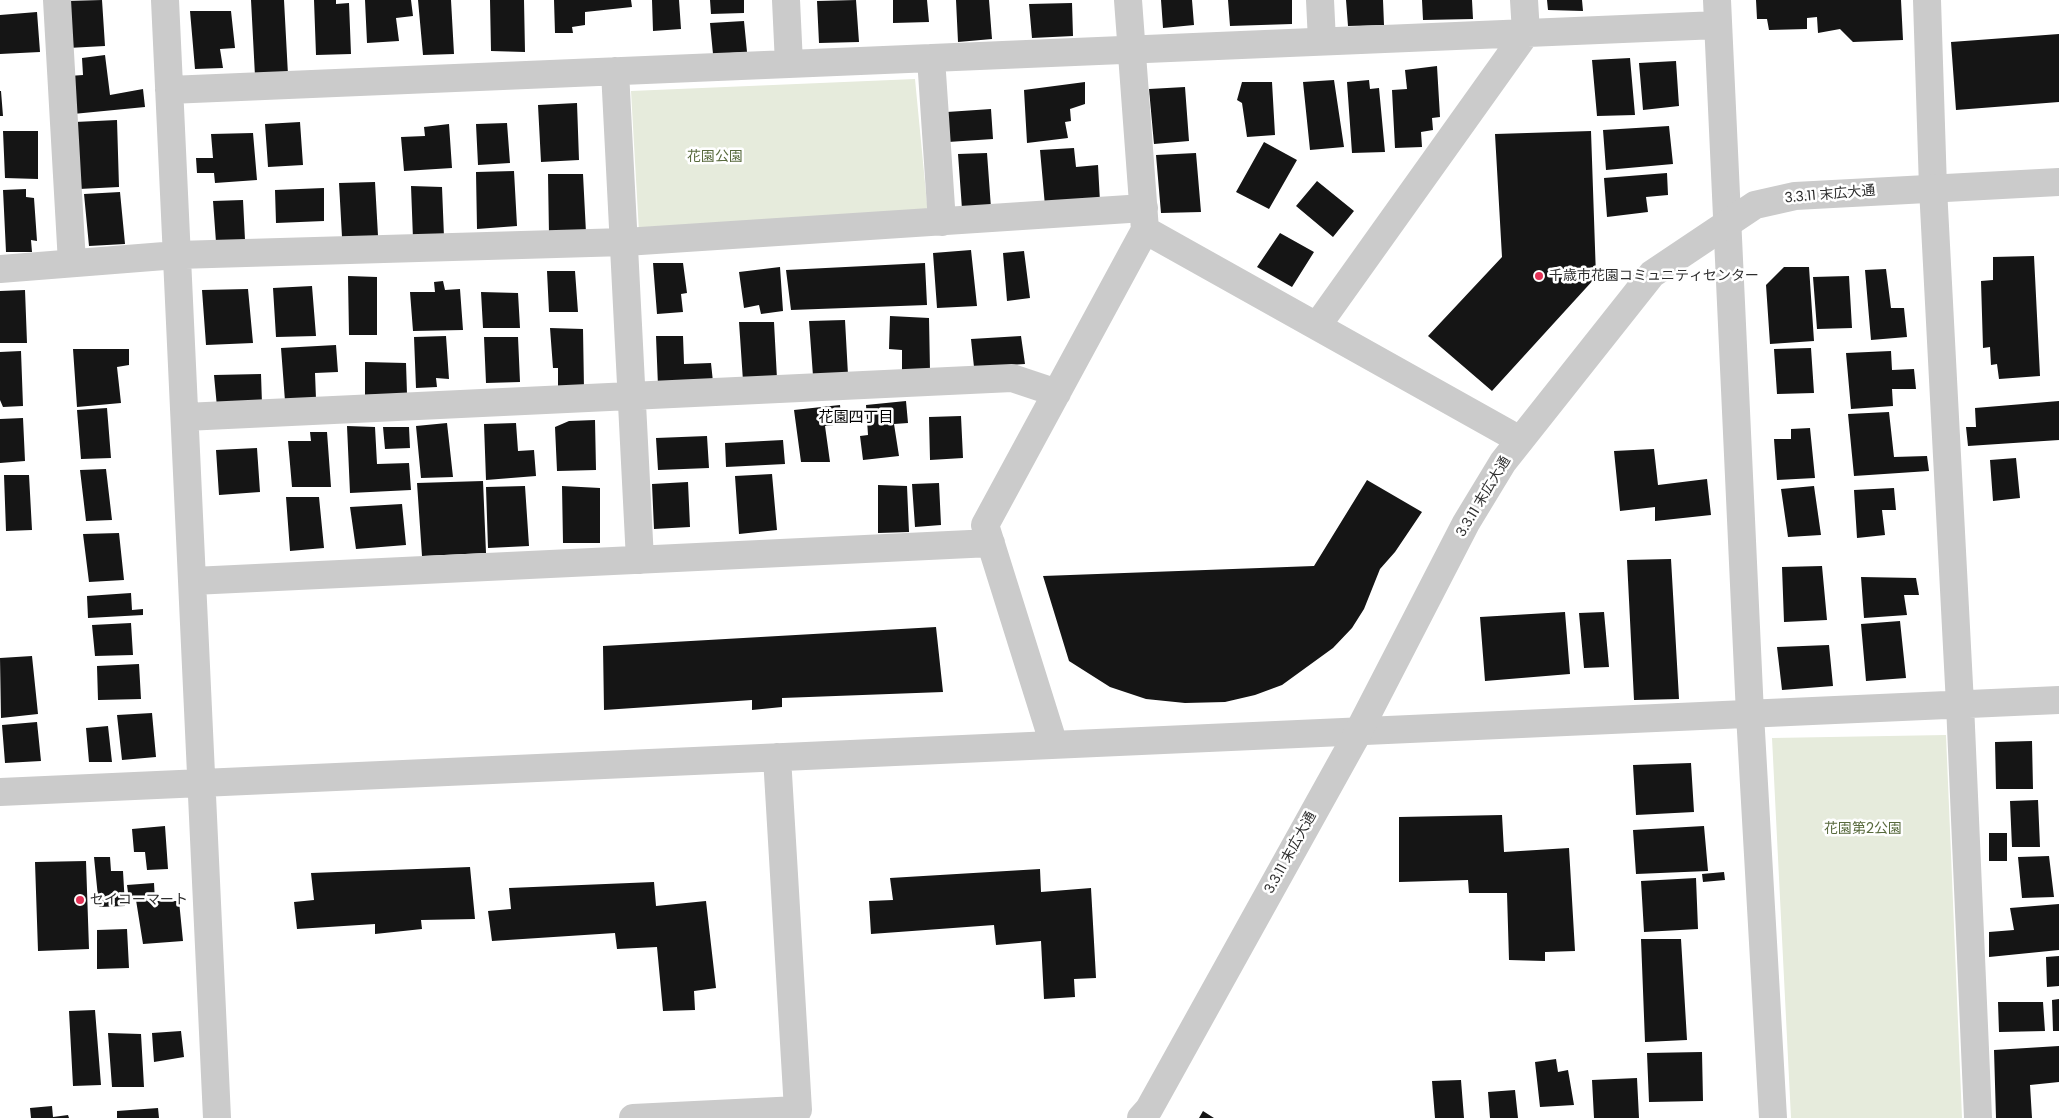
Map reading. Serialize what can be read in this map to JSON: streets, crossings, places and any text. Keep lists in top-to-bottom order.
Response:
{
  "streets": {
    "street": ["3.3.11 末広大通"]
  },
  "districts": ["花園四丁目"],
  "parks": ["花園公園", "花園第2公園"],
  "places": ["千歳市花園コミュニティセンター", "セイコーマート"]
}
